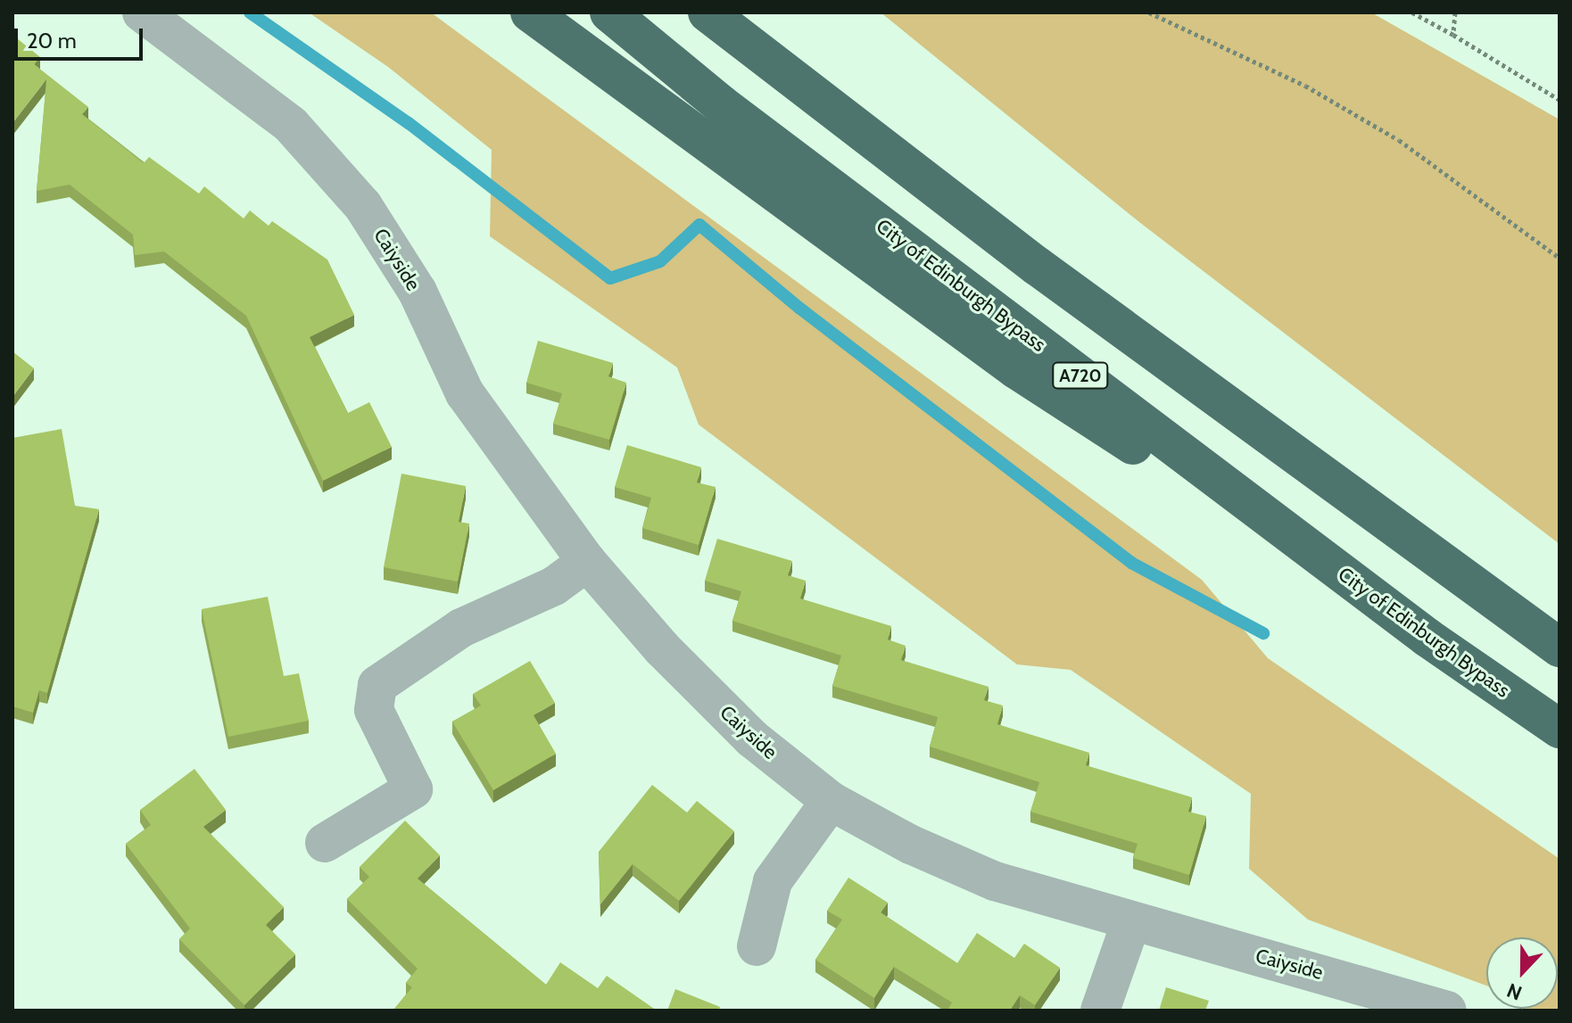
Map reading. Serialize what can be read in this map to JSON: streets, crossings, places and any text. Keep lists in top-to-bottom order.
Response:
{
  "streets": {
    "highway": ["City of Edinburgh Bypass", "A720"],
    "street": ["Caiyside"]
  },
  "scale_bar": "20 m",
  "north": "bottom"
}
